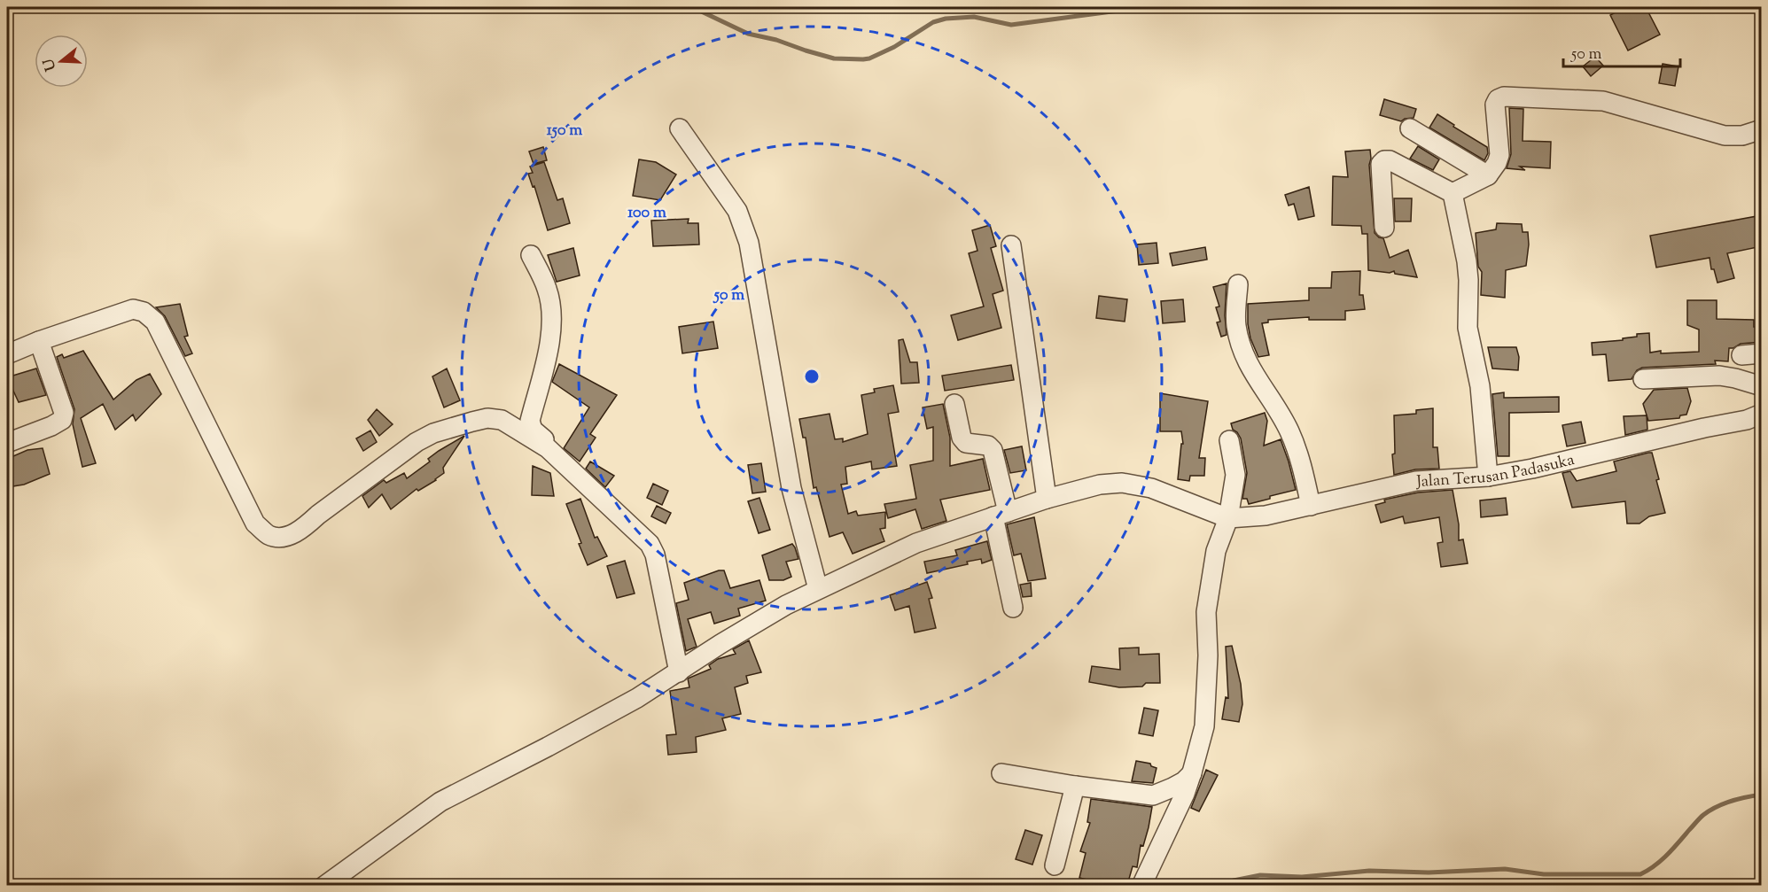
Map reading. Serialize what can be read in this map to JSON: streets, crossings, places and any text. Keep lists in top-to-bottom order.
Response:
{
  "streets": {
    "street": ["Jalan Terusan Padasuka"]
  },
  "scale_bar": "50 m",
  "north": "left",
  "rings": ["150 m", "100 m", "50 m"]
}
